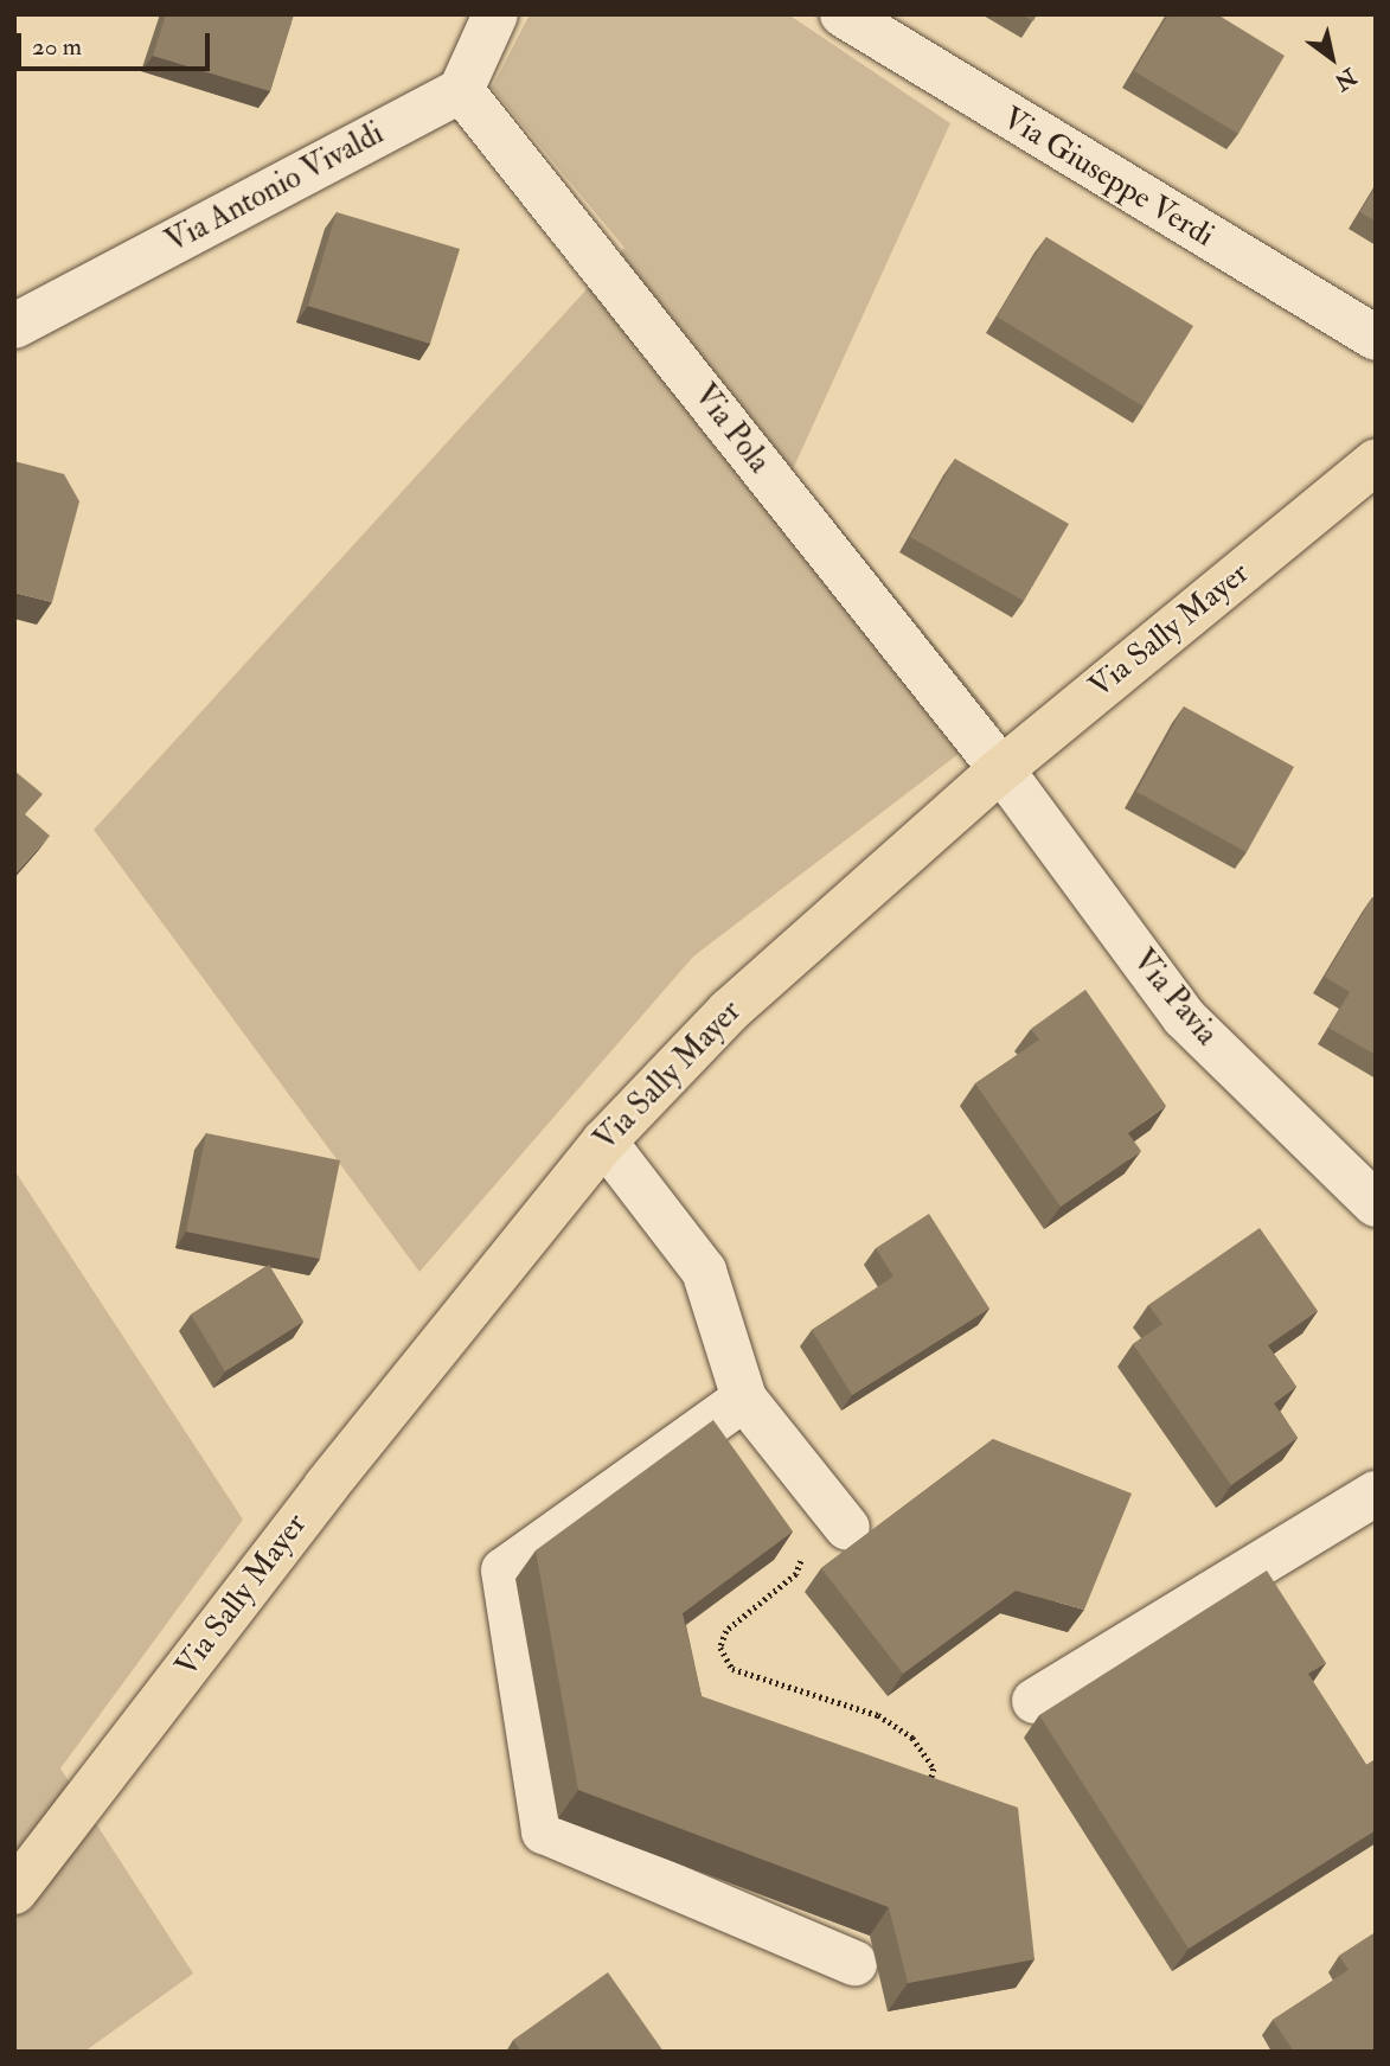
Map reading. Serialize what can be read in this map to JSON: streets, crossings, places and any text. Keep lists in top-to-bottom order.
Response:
{
  "streets": {
    "main road": ["Via Sally Mayer"],
    "street": [
      "Via Giuseppe Verdi",
      "Via Antonio Vivaldi",
      "Via Pola",
      "Via Pavia"
    ]
  },
  "crossings": [
    ["Via Antonio Vivaldi", "Via Pola"],
    ["Via Pola", "Via Sally Mayer"],
    ["Via Pola", "Via Pavia"],
    ["Via Sally Mayer", "Via Pavia"]
  ],
  "scale_bar": "20 m",
  "north": "bottom right"
}
